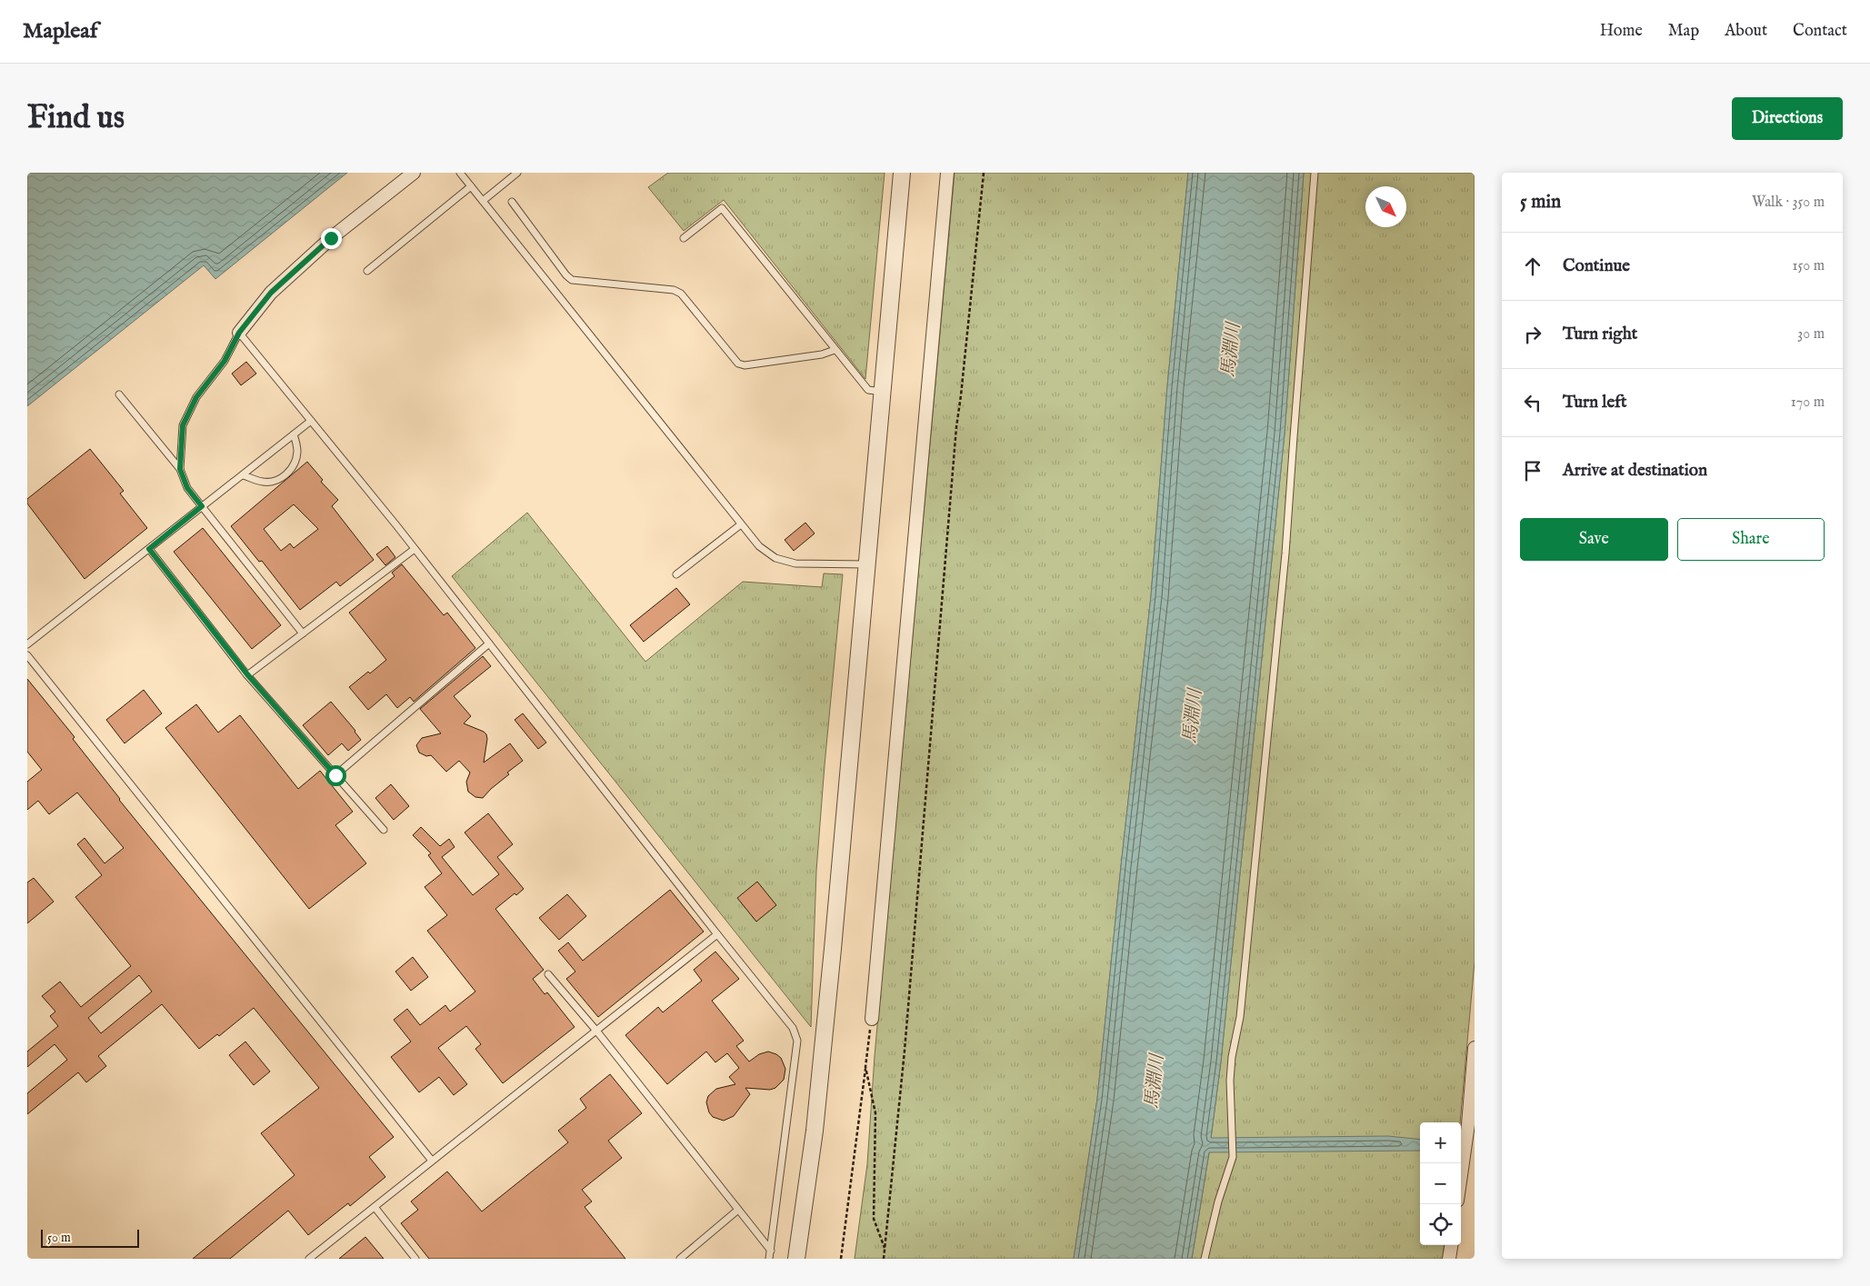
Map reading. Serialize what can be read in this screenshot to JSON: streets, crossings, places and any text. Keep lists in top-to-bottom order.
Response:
{
  "water": ["馬淵川"],
  "scale_bar": "50 m",
  "north": "bottom right",
  "page": {
    "header": "Mapleaf",
    "nav": [
      "Home",
      "Map",
      "About",
      "Contact"
    ],
    "buttons": [
      "Directions",
      ["Save", "Share"]
    ],
    "title": "Find us",
    "heading": ["5 min", "Walk · 350 m"],
    "list": [
      ["Continue", "150 m"],
      ["Turn right", "30 m"],
      ["Turn left", "170 m"],
      "Arrive at destination"
    ],
    "map_buttons": ["+", "−"],
    "scale": "50 m"
  }
}
